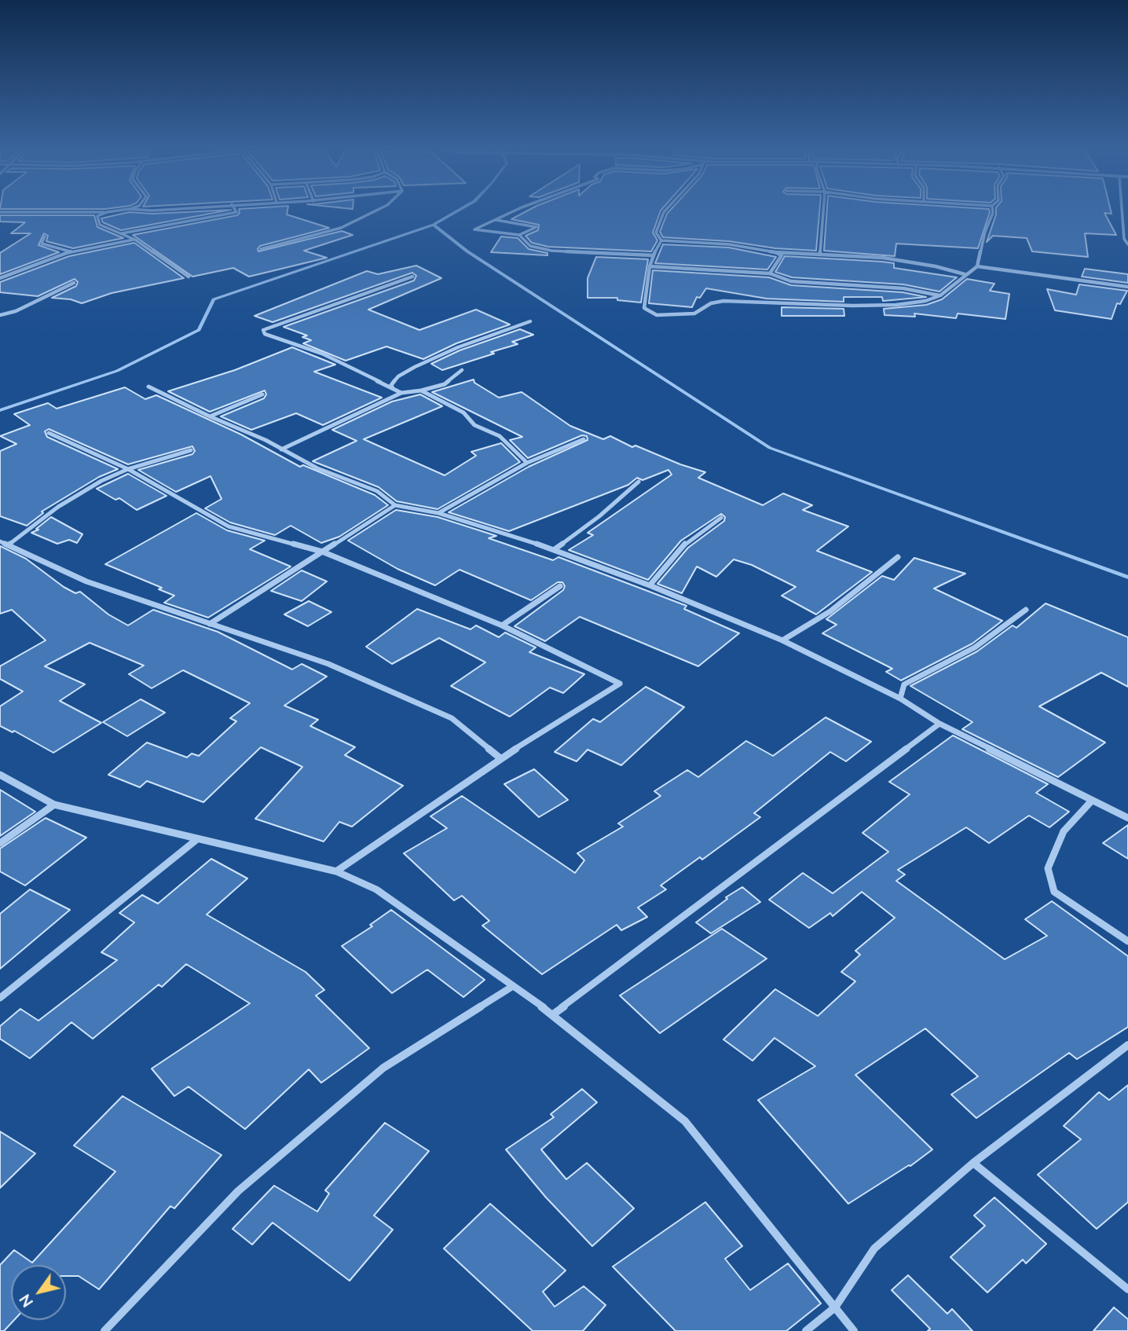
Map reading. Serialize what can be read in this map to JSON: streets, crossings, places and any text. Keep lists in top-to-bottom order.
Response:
{
  "north": "bottom left"
}
